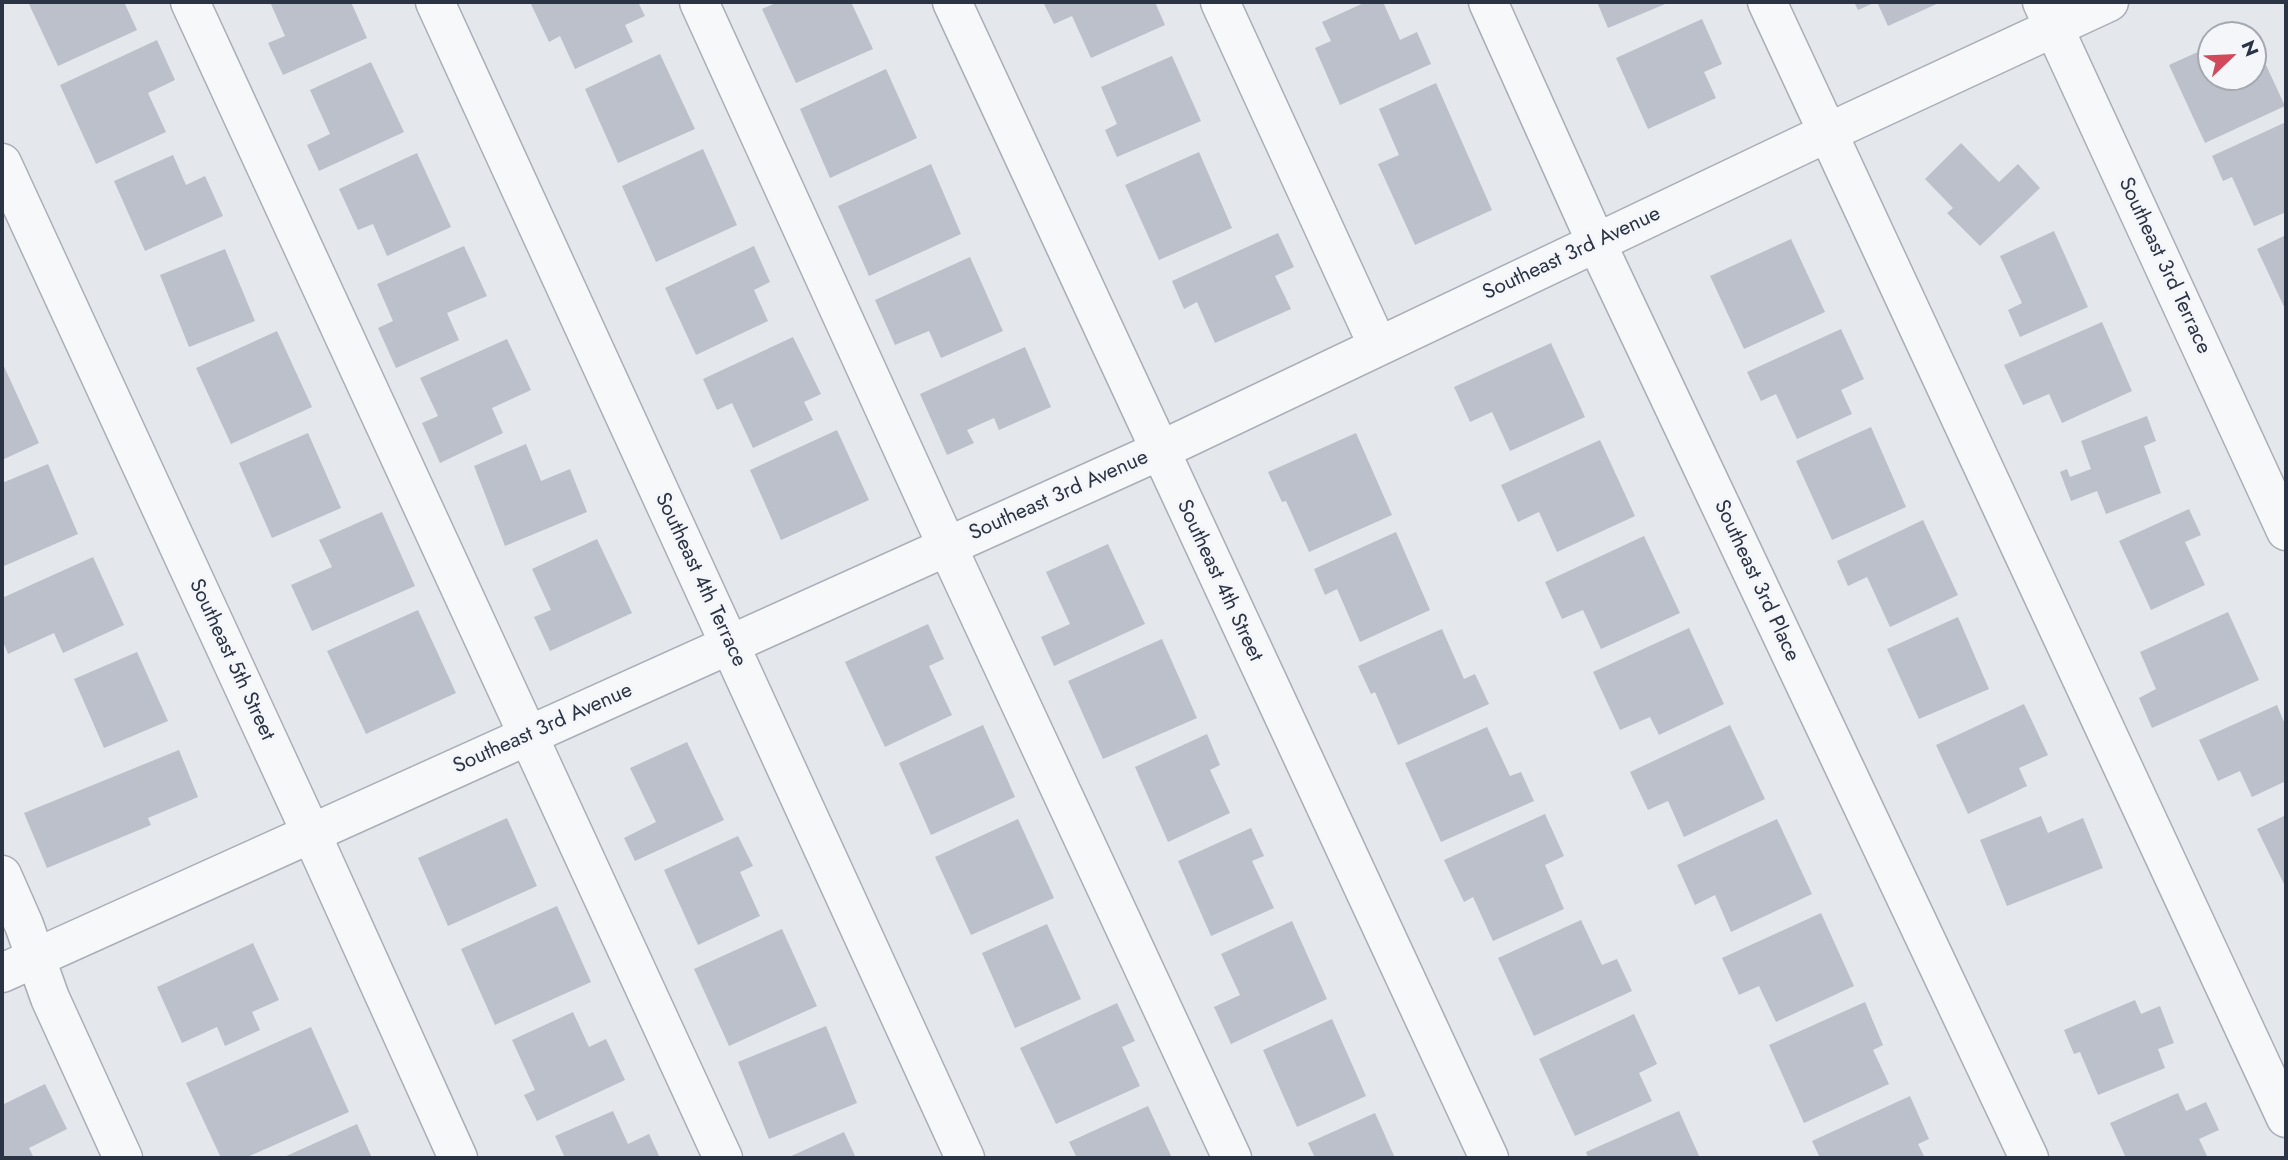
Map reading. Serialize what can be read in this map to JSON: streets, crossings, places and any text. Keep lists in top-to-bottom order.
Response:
{
  "streets": {
    "street": [
      "Southeast 3rd Avenue",
      "Southeast 3rd Terrace",
      "Southeast 4th Terrace",
      "Southeast 4th Street",
      "Southeast 3rd Place",
      "Southeast 5th Street"
    ]
  },
  "crossings": [
    ["Southeast 3rd Avenue", "Southeast 3rd Terrace"],
    ["Southeast 3rd Avenue", "Southeast 4th Terrace"],
    ["Southeast 3rd Avenue", "Southeast 4th Street"],
    ["Southeast 3rd Avenue", "Southeast 3rd Place"],
    ["Southeast 3rd Avenue", "Southeast 5th Street"]
  ],
  "north": "top right"
}
